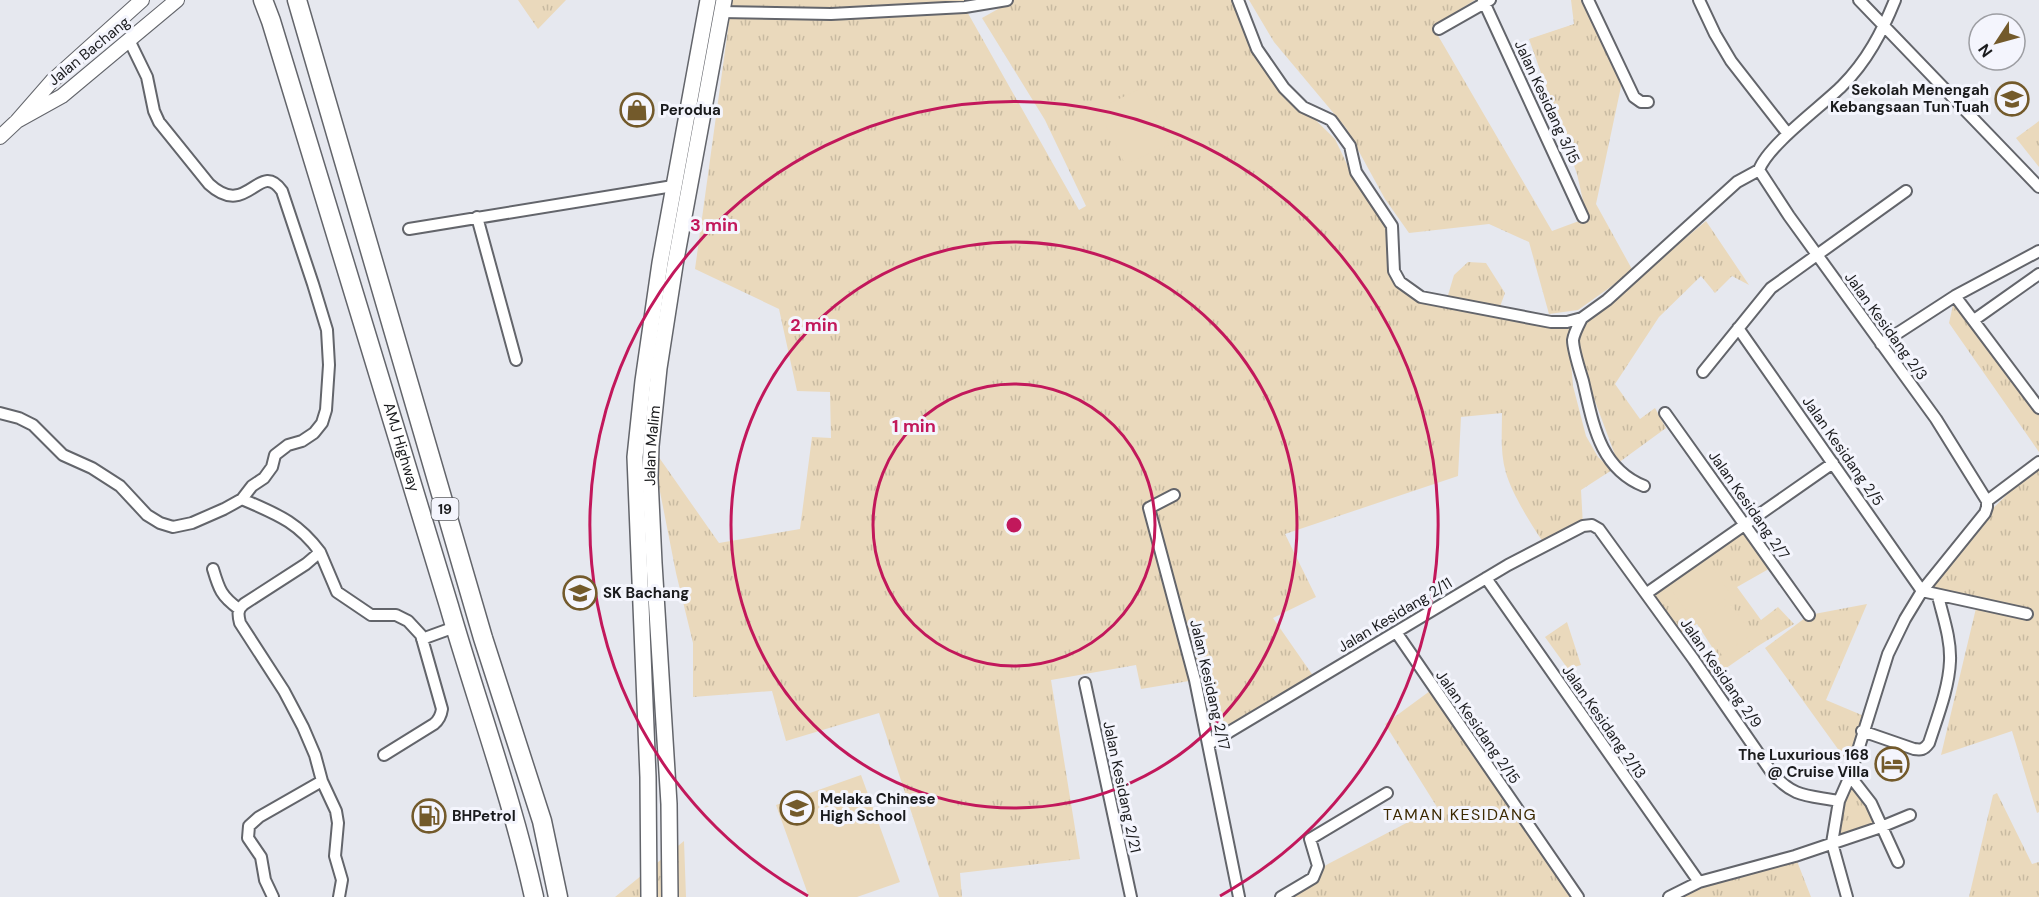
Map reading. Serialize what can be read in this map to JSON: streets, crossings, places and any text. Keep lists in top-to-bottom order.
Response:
{
  "streets": {
    "highway": ["AMJ Highway", "19"],
    "main road": ["Jalan Malim"],
    "street": [
      "Jalan Bachang",
      "Jalan Kesidang 3/15",
      "Jalan Kesidang 2/3",
      "Jalan Kesidang 2/5",
      "Jalan Kesidang 2/7",
      "Jalan Kesidang 2/11",
      "Jalan Kesidang 2/9",
      "Jalan Kesidang 2/17",
      "Jalan Kesidang 2/13",
      "Jalan Kesidang 2/15",
      "Jalan Kesidang 2/21"
    ]
  },
  "crossings": [
    ["Jalan Kesidang 2/11", "Jalan Kesidang 2/9"],
    ["Jalan Kesidang 2/11", "Jalan Kesidang 2/17"],
    ["Jalan Kesidang 2/11", "Jalan Kesidang 2/13"],
    ["Jalan Kesidang 2/11", "Jalan Kesidang 2/15"]
  ],
  "districts": ["TAMAN KESIDANG"],
  "places": {
    "school or university": ["Sekolah Menengah Kebangsaan Tun Tuah", "SK Bachang", "Melaka Chinese High School"],
    "shop": ["Perodua"],
    "hotel": ["The Luxurious 168 @ Cruise Villa"],
    "fuel station": ["BHPetrol"]
  },
  "north": "bottom left",
  "rings": ["3 min", "2 min", "1 min"]
}
